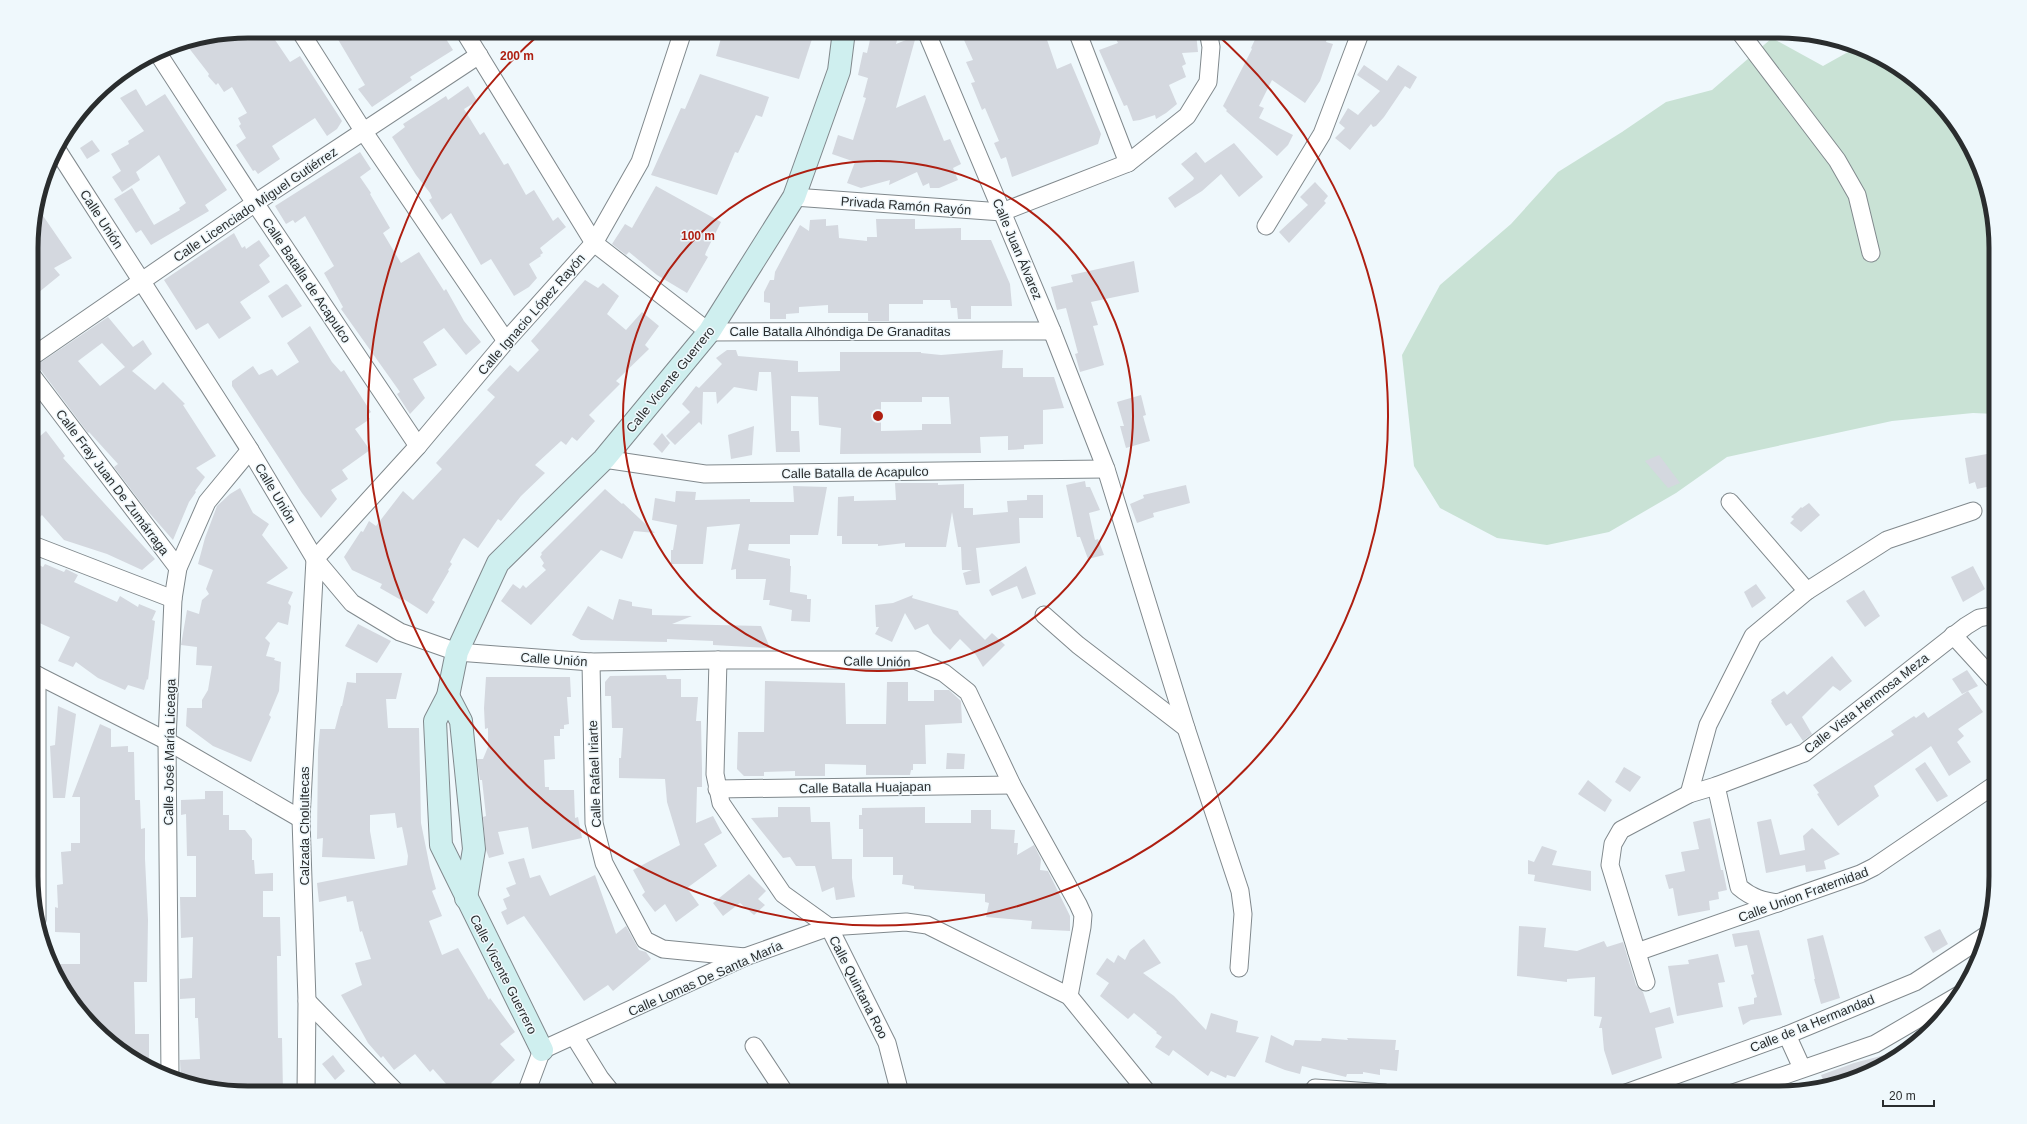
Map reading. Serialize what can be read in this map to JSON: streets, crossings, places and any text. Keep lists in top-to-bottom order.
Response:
{
  "streets": {
    "street": [
      "Calle Licenciado Miguel Gutiérrez",
      "Privada Ramón Rayón",
      "Calle Unión",
      "Calle Juan Álvarez",
      "Calle Batalla de Acapulco",
      "Calle Ignacio López Rayón",
      "Calle Batalla Alhóndiga De Granaditas",
      "Calle Vicente Guerrero",
      "Calle Fray Juan De Zumárraga",
      "Calle Vista Hermosa Meza",
      "Calle José María Liceaga",
      "Calle Rafael Iriarte",
      "Calle Batalla Huajapan",
      "Calzada Cholultecas",
      "Calle Union Fraternidad",
      "Calle Lomas De Santa María",
      "Calle Quintana Roo",
      "Calle de la Hermandad"
    ]
  },
  "crossings": [
    ["Calle Licenciado Miguel Gutiérrez", "Calle Unión"],
    ["Calle Licenciado Miguel Gutiérrez", "Calle Batalla de Acapulco"],
    ["Privada Ramón Rayón", "Calle Juan Álvarez"],
    ["Privada Ramón Rayón", "Calle Vicente Guerrero"],
    ["Calle Unión", "Calle Ignacio López Rayón"],
    ["Calle Unión", "Calle Vicente Guerrero"],
    ["Calle Unión", "Calle José María Liceaga"],
    ["Calle Unión", "Calle Rafael Iriarte"],
    ["Calle Unión", "Calle Batalla Huajapan"],
    ["Calle Unión", "Calzada Cholultecas"],
    ["Calle Unión", "Calle Lomas De Santa María"],
    ["Calle Unión", "Calle Quintana Roo"],
    ["Calle Juan Álvarez", "Calle Batalla de Acapulco"],
    ["Calle Juan Álvarez", "Calle Batalla Alhóndiga De Granaditas"],
    ["Calle Batalla de Acapulco", "Calle Ignacio López Rayón"],
    ["Calle Batalla de Acapulco", "Calle Vicente Guerrero"],
    ["Calle Ignacio López Rayón", "Calzada Cholultecas"],
    ["Calle Batalla Alhóndiga De Granaditas", "Calle Vicente Guerrero"],
    ["Calle Vicente Guerrero", "Calle Lomas De Santa María"],
    ["Calle Fray Juan De Zumárraga", "Calle José María Liceaga"],
    ["Calle Vista Hermosa Meza", "Calle Union Fraternidad"],
    ["Calle Rafael Iriarte", "Calle Lomas De Santa María"],
    ["Calle Batalla Huajapan", "Calle Quintana Roo"],
    ["Calle Lomas De Santa María", "Calle Quintana Roo"]
  ],
  "scale_bar": "20 m",
  "rings": ["200 m", "100 m"]
}
